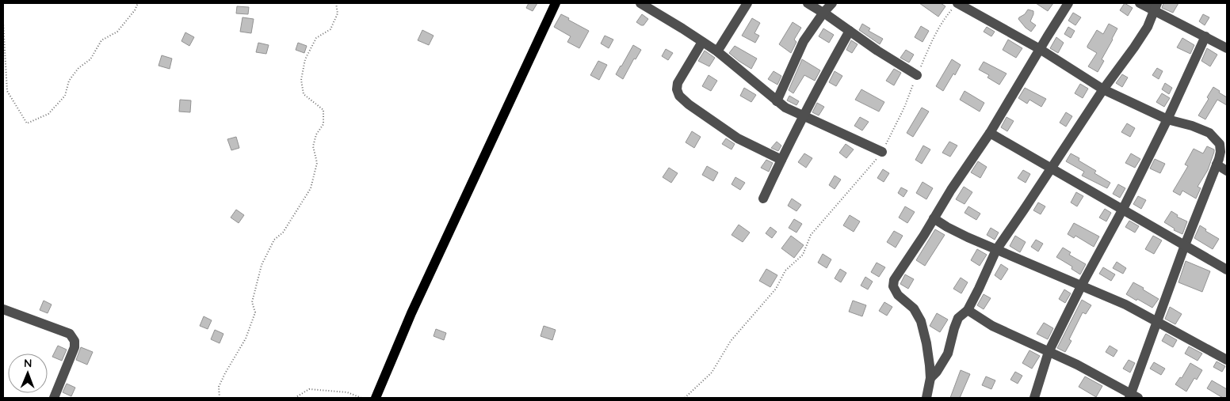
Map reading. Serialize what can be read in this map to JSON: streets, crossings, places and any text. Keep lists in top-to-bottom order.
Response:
{
  "north": "top"
}
